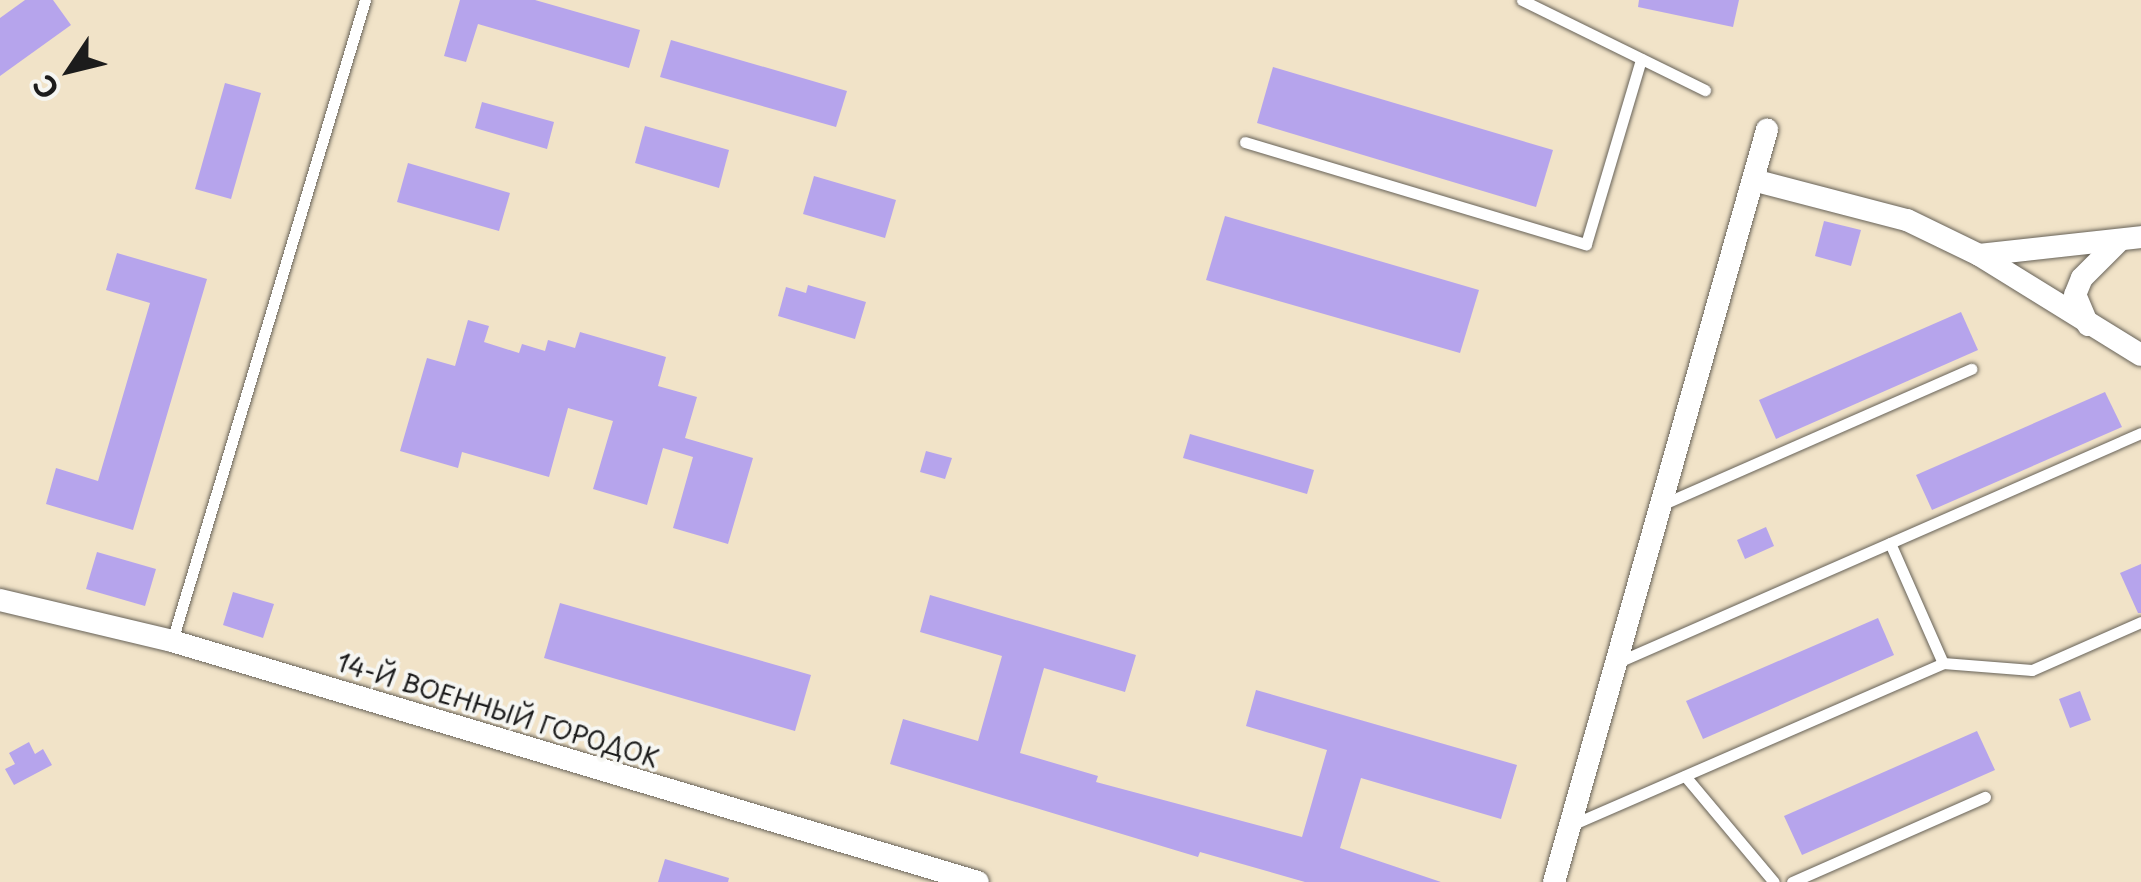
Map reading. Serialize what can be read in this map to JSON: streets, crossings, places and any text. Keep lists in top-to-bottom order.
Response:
{
  "streets": {
    "street": ["14-Й ВОЕННЫЙ ГОРОДОК"]
  },
  "north": "bottom left"
}
